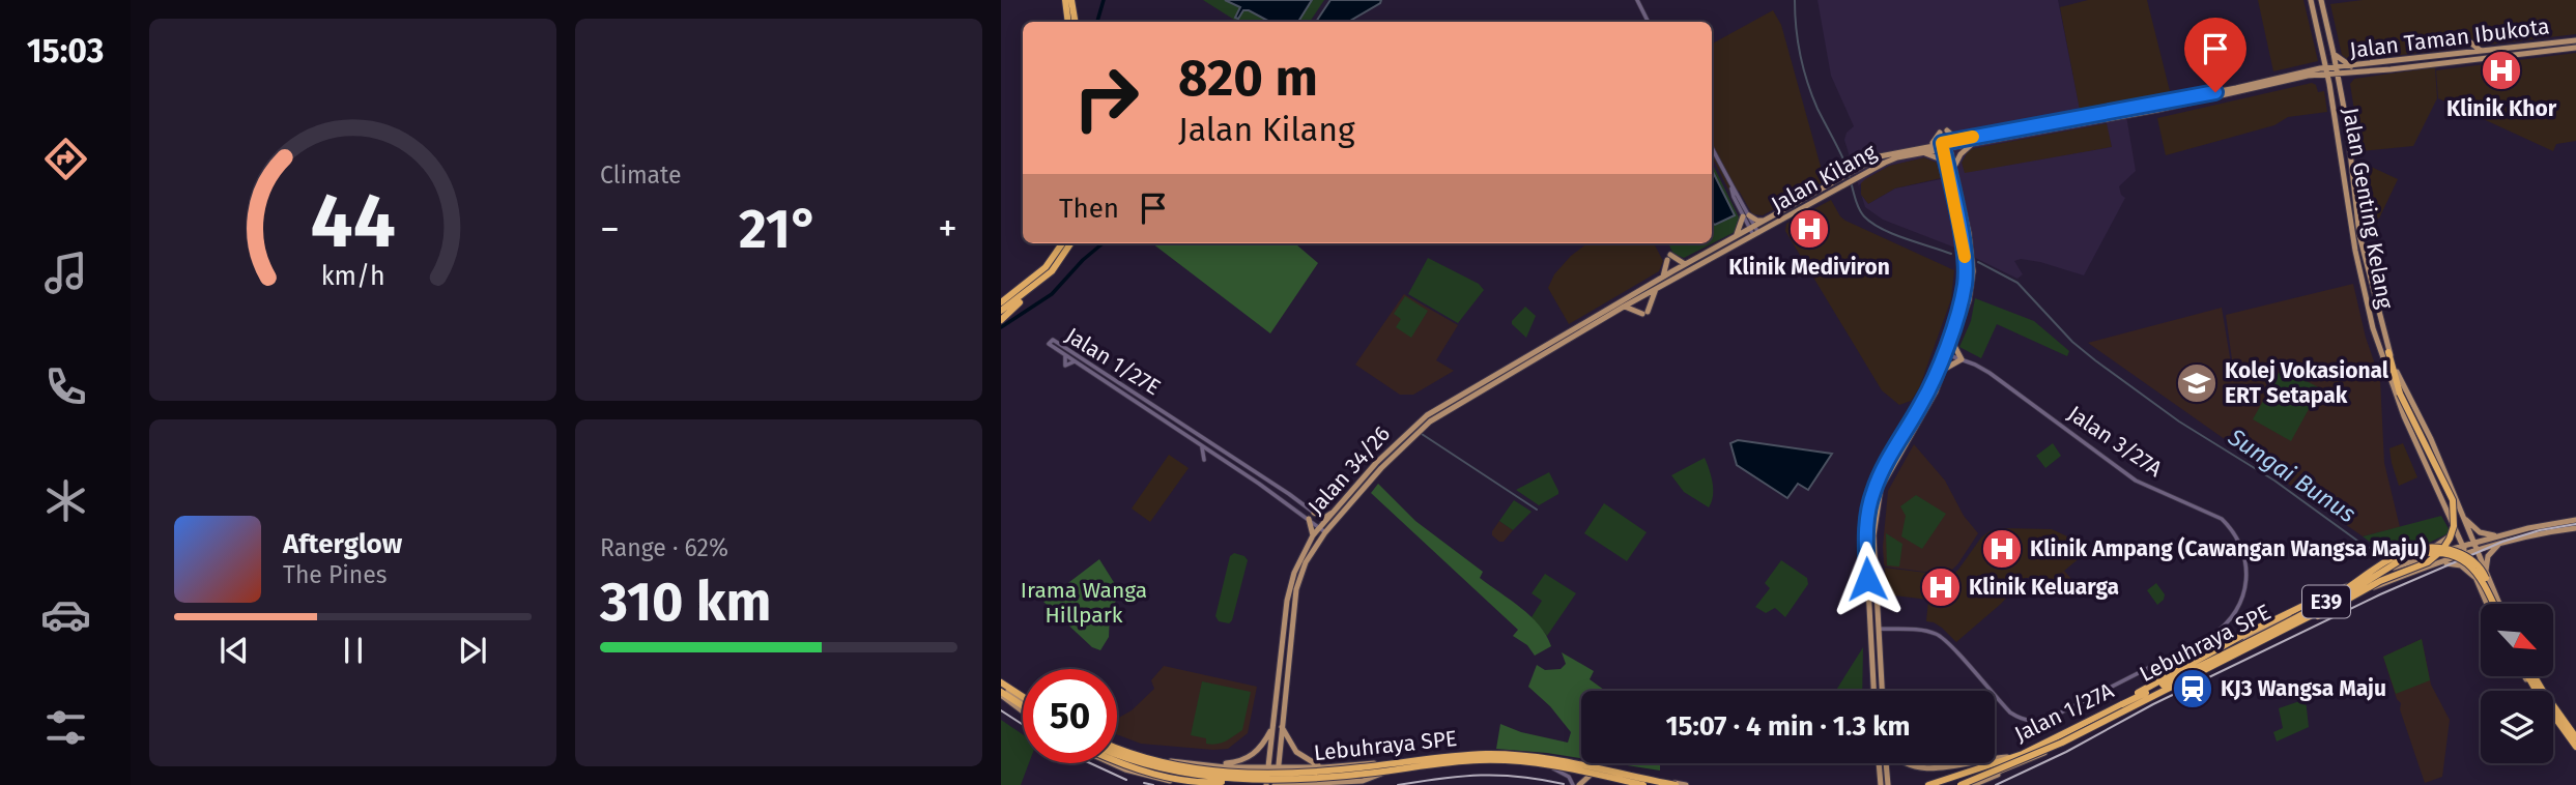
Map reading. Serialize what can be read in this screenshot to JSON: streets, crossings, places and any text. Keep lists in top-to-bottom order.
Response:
{
  "streets": {
    "highway": ["E39", "Lebuhraya SPE"],
    "main road": [
      "Jalan Taman Ibukota",
      "Jalan Kilang",
      "Jalan Genting Kelang",
      "Jalan 34/26",
      "Jalan 1/27A"
    ],
    "street": ["Jalan 1/27E", "Jalan 3/27A"]
  },
  "crossings": [
    ["Jalan Taman Ibukota", "Jalan Kilang"],
    ["Jalan Taman Ibukota", "Jalan Genting Kelang"],
    ["Jalan Kilang", "Jalan Genting Kelang"],
    ["Jalan Kilang", "Jalan 34/26"],
    ["Jalan Genting Kelang", "E39"],
    ["Jalan Genting Kelang", "Jalan 1/27A"],
    ["Jalan 1/27E", "Jalan 34/26"],
    ["Jalan 34/26", "Lebuhraya SPE"],
    ["E39", "Lebuhraya SPE"],
    ["Lebuhraya SPE", "Jalan 1/27A"]
  ],
  "water": ["Sungai Bunus"],
  "parks": ["Irama Wanga Hillpark"],
  "places": {
    "hospital": [
      "Klinik Khor",
      "Klinik Mediviron",
      "Klinik Ampang (Cawangan Wangsa Maju)",
      "Klinik Keluarga"
    ],
    "school or university": ["Kolej Vokasional ERT Setapak"],
    "station": ["KJ3 Wangsa Maju"]
  },
  "north": "bottom right",
  "page": {
    "tabs": "15:03",
    "tile": [
      "Climate",
      ["Range · 62%", "310 km"]
    ],
    "turn": ["820 m", "Jalan Kilang"],
    "then": "Then",
    "heat": ["−", "21°", "+"],
    "song": ["Afterglow", "The Pines"],
    "limit": "50",
    "trip": "15:07 · 4 min · 1.3 km",
    "gauge": ["44", "km/h"]
  }
}
